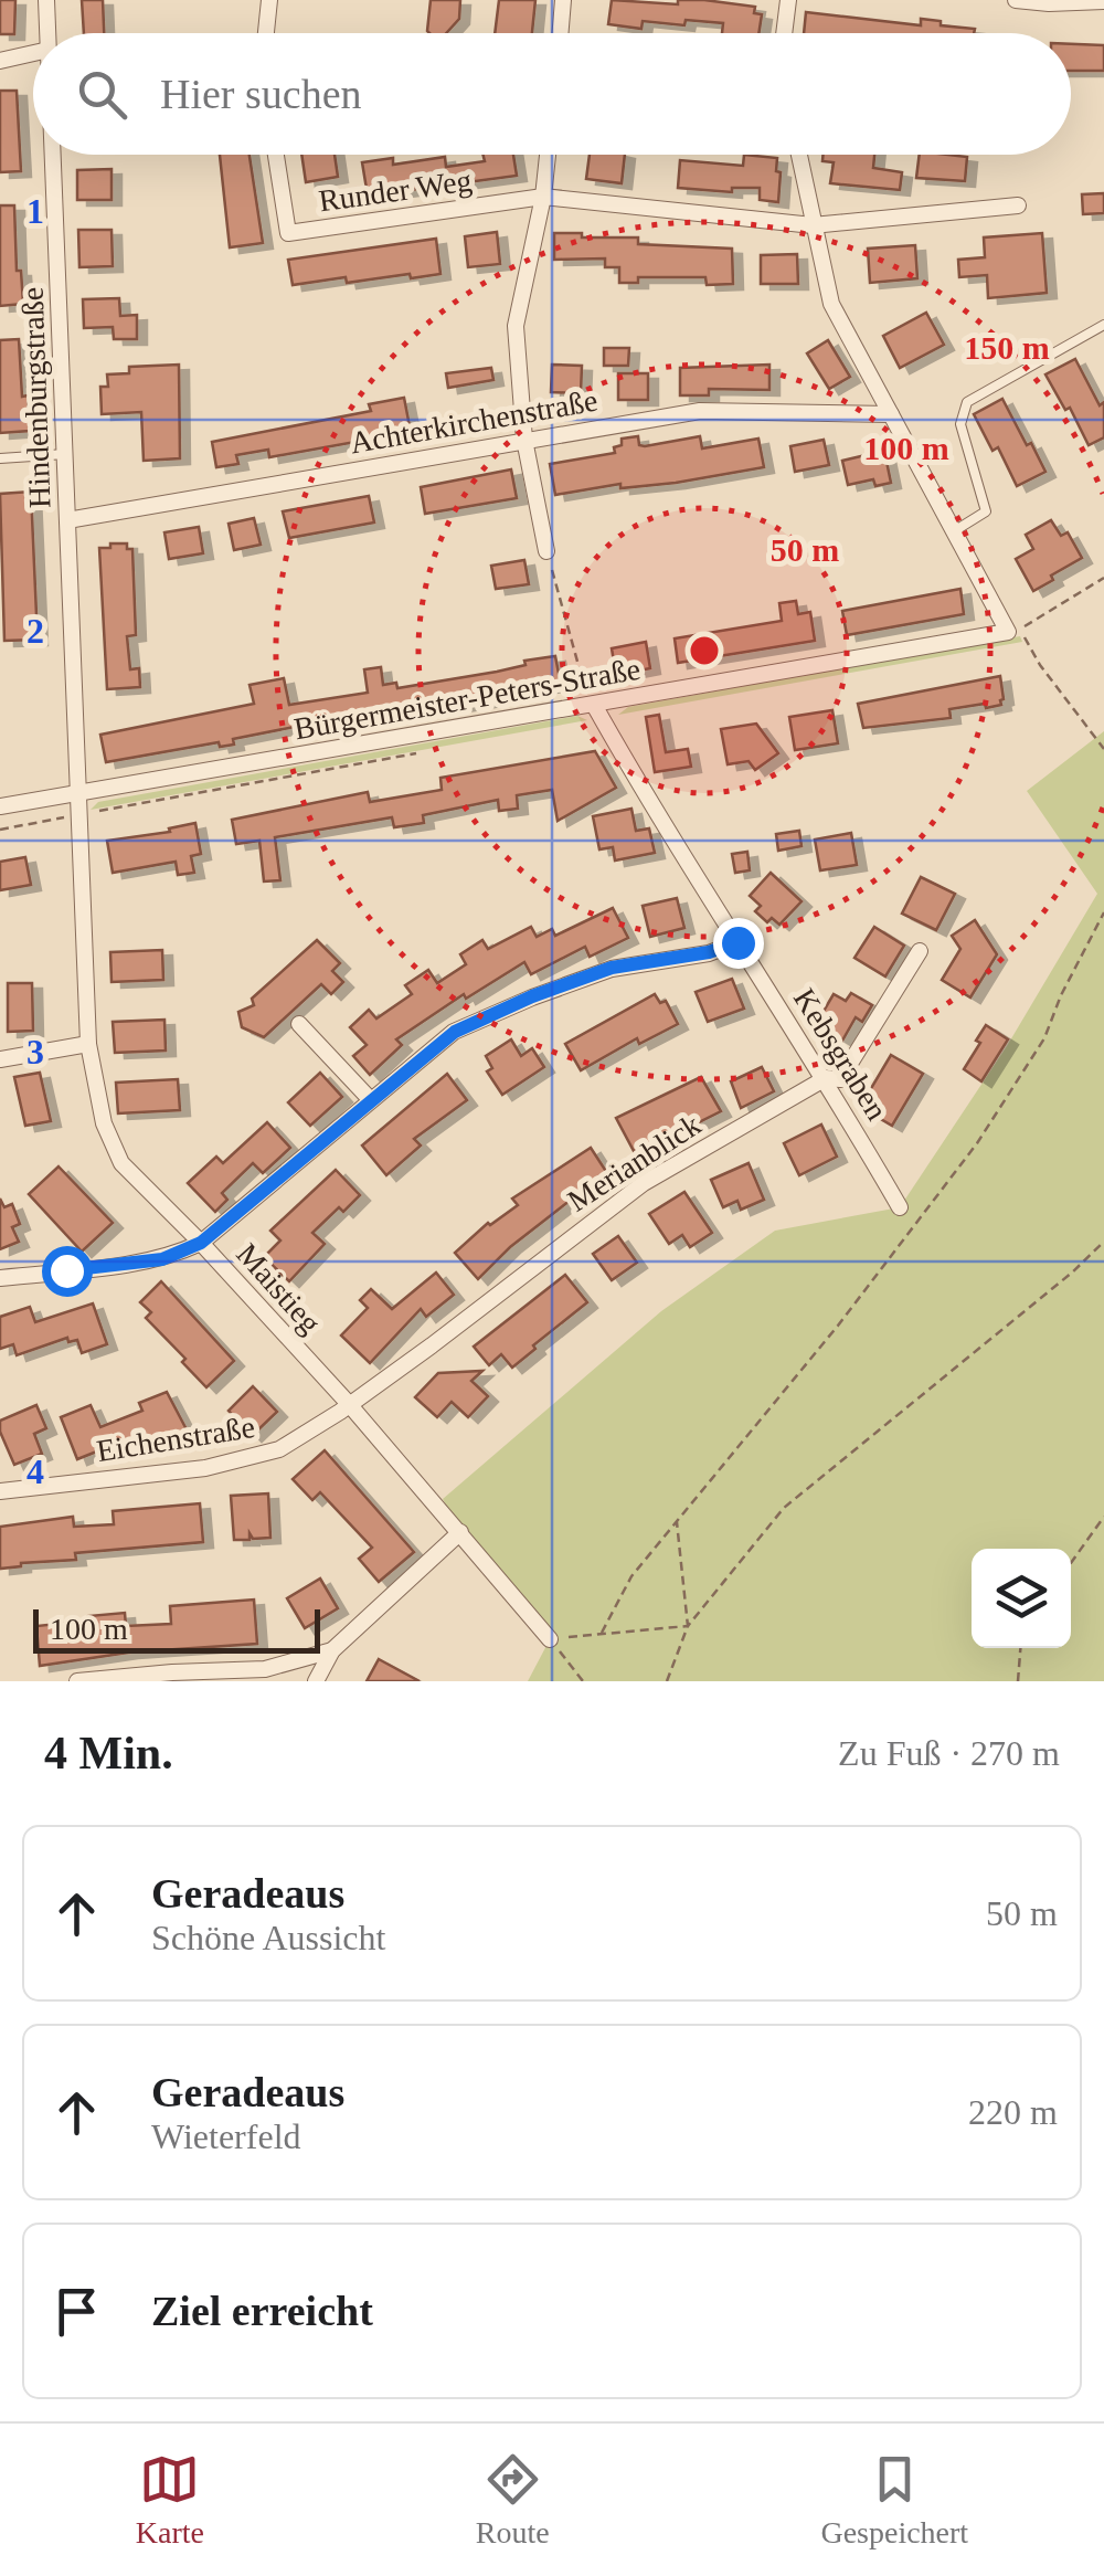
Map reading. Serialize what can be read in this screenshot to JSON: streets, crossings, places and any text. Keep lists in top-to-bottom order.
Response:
{
  "streets": {
    "street": [
      "Runder Weg",
      "Hindenburgstraße",
      "Achterkirchenstraße",
      "Bürgermeister-Peters-Straße",
      "Kebsgraben",
      "Merianblick",
      "Maistieg",
      "Eichenstraße"
    ]
  },
  "crossings": [
    ["Hindenburgstraße", "Achterkirchenstraße"],
    ["Hindenburgstraße", "Bürgermeister-Peters-Straße"],
    ["Hindenburgstraße", "Maistieg"],
    ["Bürgermeister-Peters-Straße", "Kebsgraben"],
    ["Bürgermeister-Peters-Straße", "Maistieg"],
    ["Kebsgraben", "Merianblick"],
    ["Merianblick", "Maistieg"],
    ["Merianblick", "Eichenstraße"],
    ["Maistieg", "Eichenstraße"]
  ],
  "scale_bar": "100 m",
  "page": {
    "search": "Hier suchen",
    "scale": "100 m",
    "heading": ["4 Min.", "Zu Fuß · 270 m"],
    "list": [
      ["Geradeaus", "Schöne Aussicht", "50 m"],
      ["Geradeaus", "Wieterfeld", "220 m"],
      "Ziel erreicht"
    ],
    "nav": ["Karte", "Route", "Gespeichert"]
  },
  "grid": {
    "rows": [
      "1",
      "2",
      "3",
      "4"
    ]
  },
  "rings": ["150 m", "100 m", "50 m"]
}
